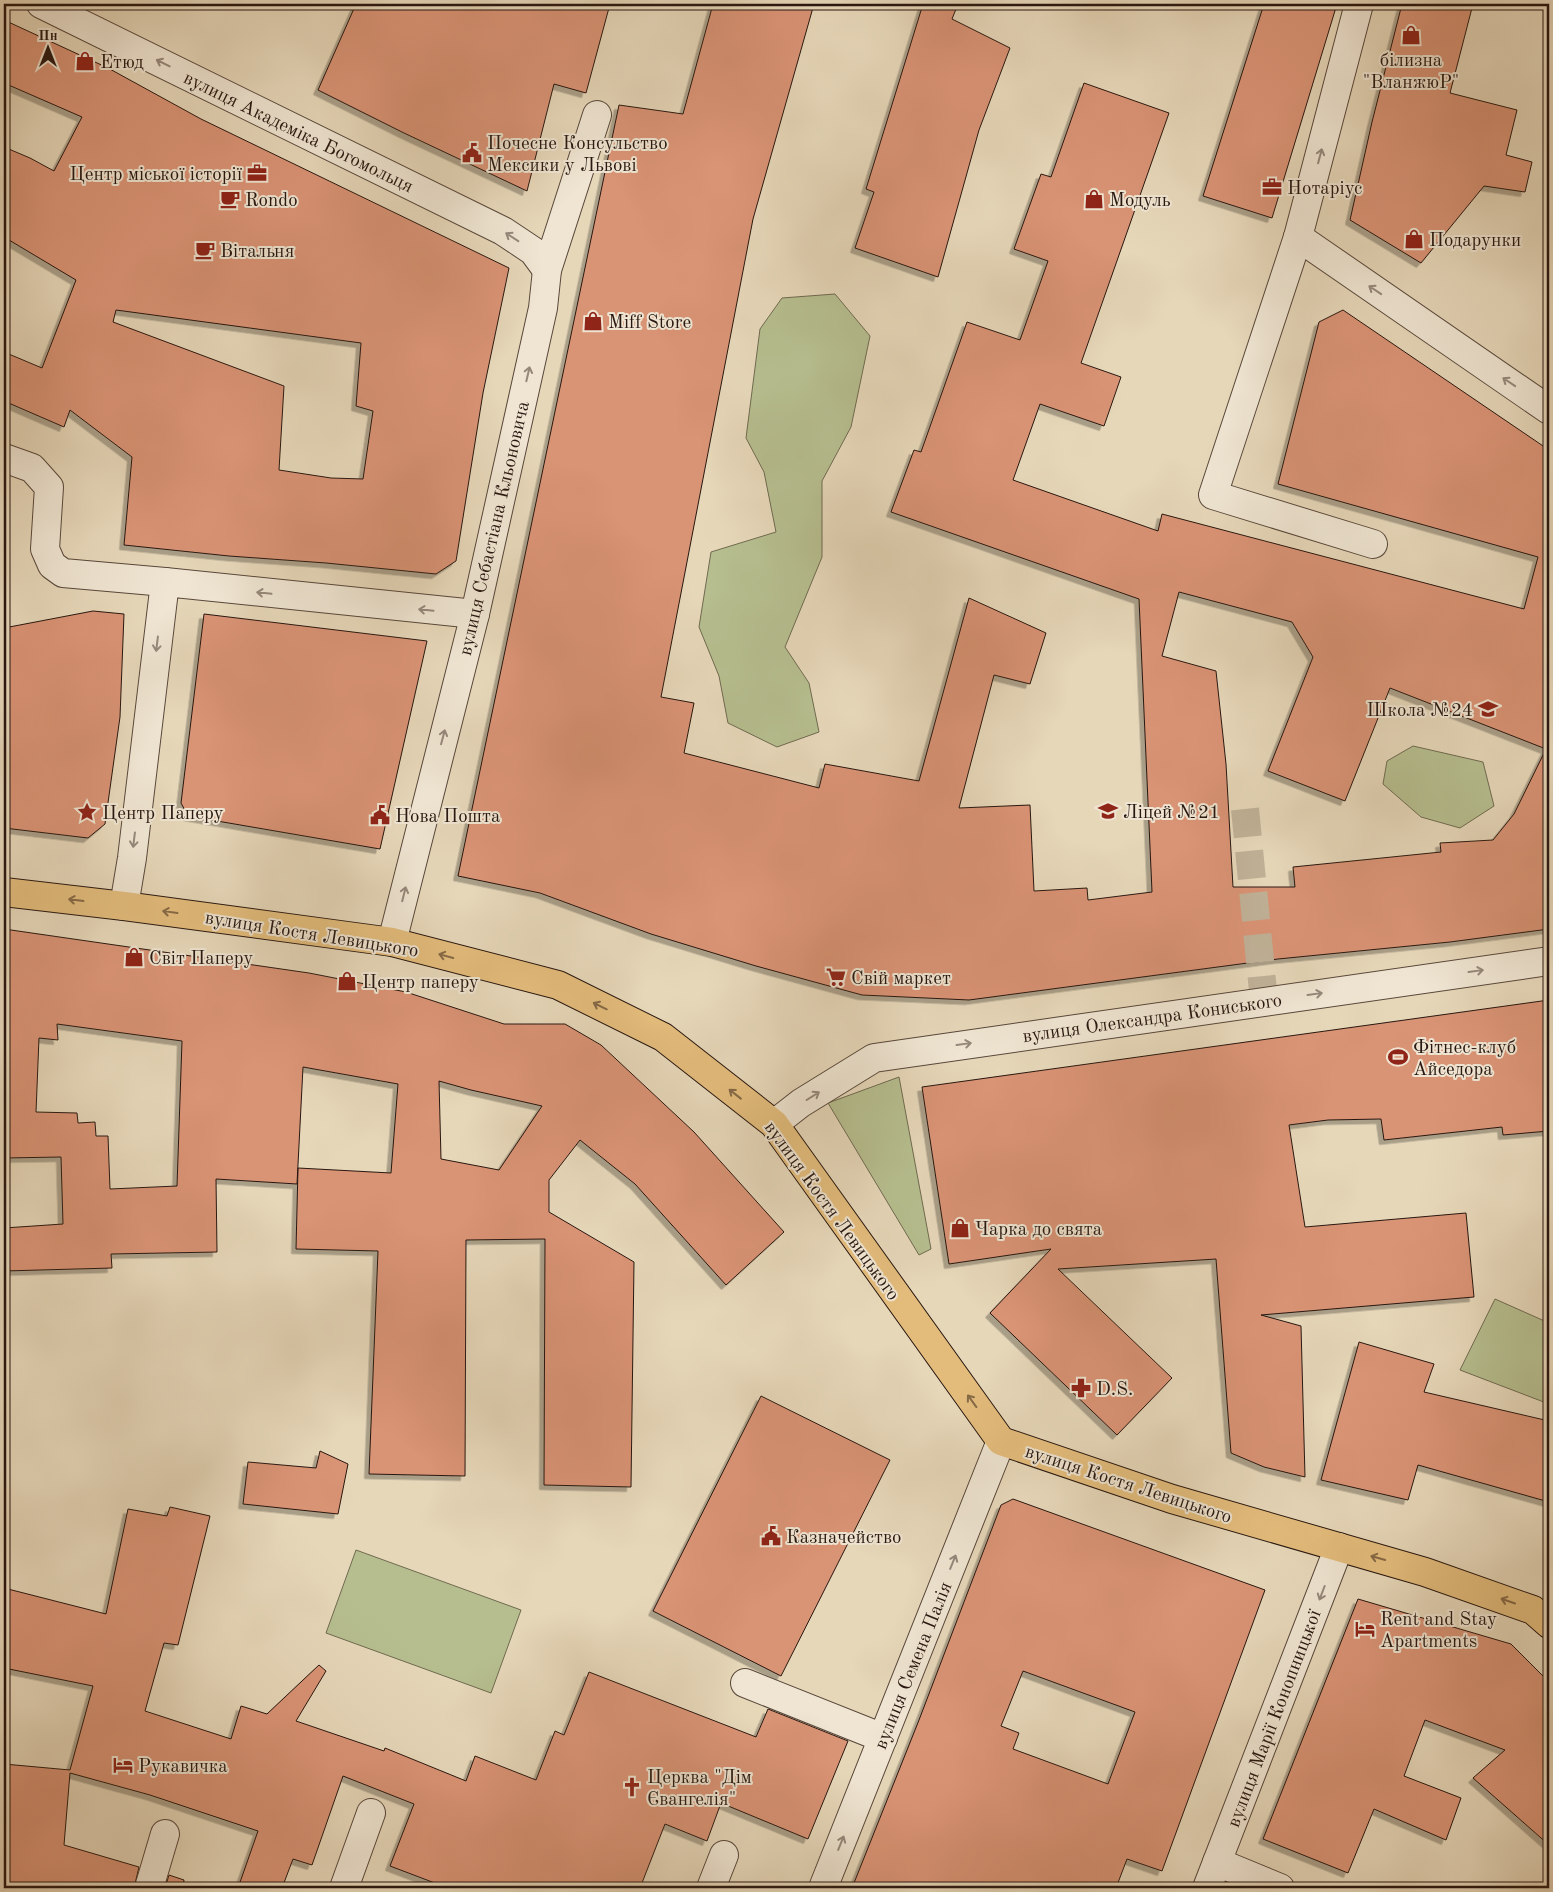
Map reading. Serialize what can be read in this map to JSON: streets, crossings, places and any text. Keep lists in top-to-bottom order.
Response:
{
  "streets": {
    "main road": ["вулиця Костя Левицького"],
    "street": [
      "вулиця Академіка Богомольця",
      "вулиця Себастіана Кльоновича",
      "вулиця Олександра Кониського",
      "вулиця Семена Палія",
      "вулиця Марії Конопницької"
    ]
  },
  "crossings": [
    ["вулиця Академіка Богомольця", "вулиця Себастіана Кльоновича"],
    ["вулиця Себастіана Кльоновича", "вулиця Костя Левицького"],
    ["вулиця Костя Левицького", "вулиця Олександра Кониського"],
    ["вулиця Костя Левицького", "вулиця Семена Палія"],
    ["вулиця Костя Левицького", "вулиця Марії Конопницької"]
  ],
  "one_way": [
    "вулиця Академіка Богомольця",
    "вулиця Себастіана Кльоновича",
    "вулиця Костя Левицького",
    "вулиця Олександра Кониського",
    "вулиця Семена Палія",
    "вулиця Марії Конопницької"
  ],
  "places": {
    "shop": [
      "білизна \"ВланжюР\"",
      "Етюд",
      "Модуль",
      "Подарунки",
      "Miff Store",
      "Світ Паперу",
      "Центр паперу",
      "Чарка до свята"
    ],
    "public building": ["Почесне Консульство Мексики у Львові", "Нова Пошта", "Казначейство"],
    "office": ["Центр міської історії", "Нотаріус"],
    "cafe": ["Rondo", "Вітальня"],
    "school or university": ["Школа №24", "Ліцей №21"],
    "place": ["Центр Паперу"],
    "supermarket": ["Свiй маркет"],
    "sports": ["Фітнес-клуб Айседора"],
    "pharmacy": ["D.S."],
    "hotel": ["Rent and Stay Apartments", "Рукавичка"],
    "church": ["Церква \"Дім Євангелія\""]
  },
  "north": "top"
}
